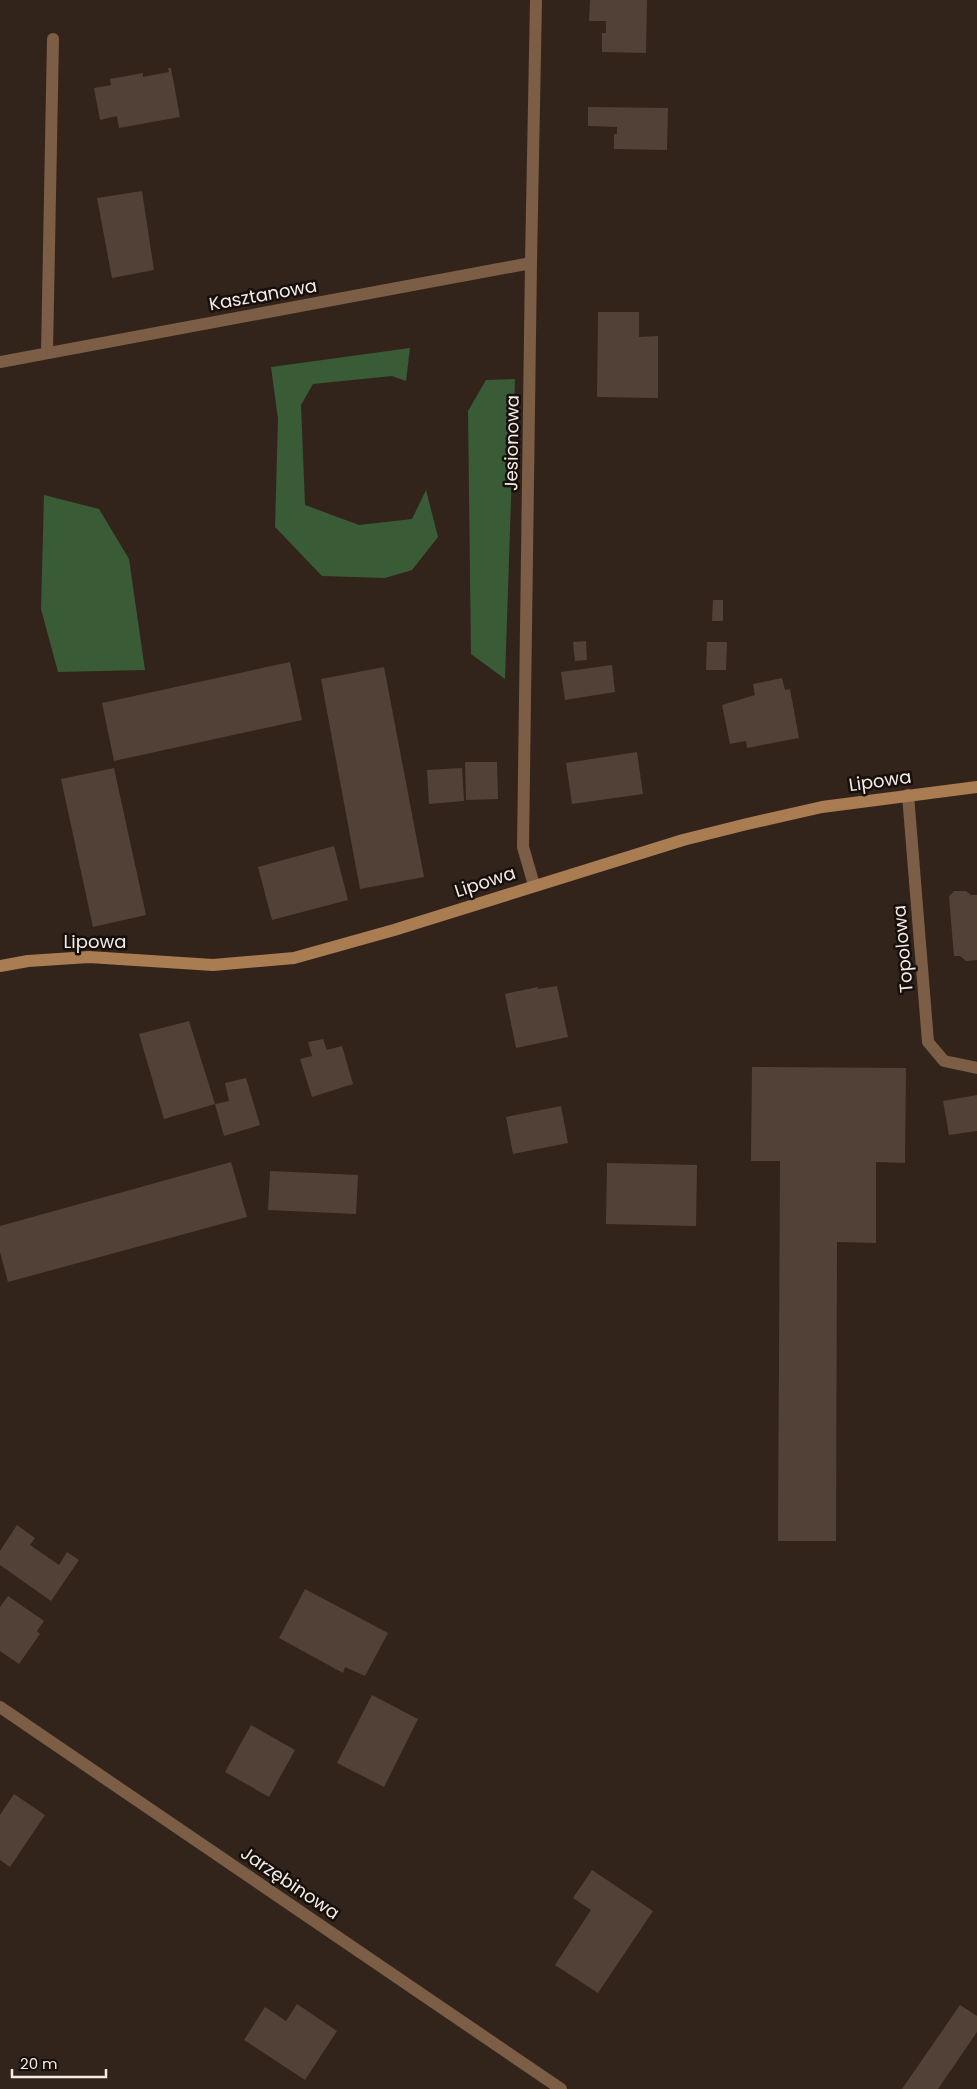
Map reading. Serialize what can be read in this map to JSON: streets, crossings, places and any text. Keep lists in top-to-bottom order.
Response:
{
  "streets": {
    "street": [
      "Kasztanowa",
      "Jesionowa",
      "Lipowa",
      "Topolowa",
      "Jarzębinowa"
    ]
  },
  "crossings": [
    ["Kasztanowa", "Jesionowa"],
    ["Jesionowa", "Lipowa"],
    ["Lipowa", "Topolowa"]
  ],
  "scale_bar": "20 m"
}
